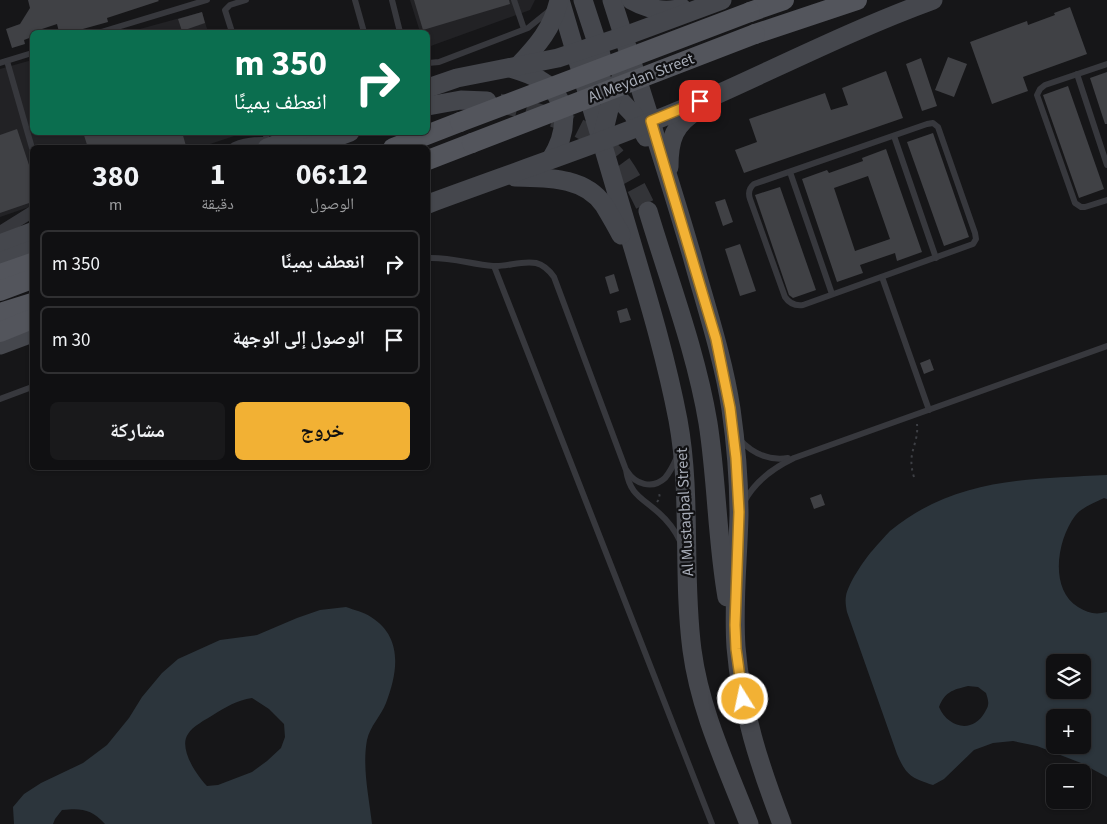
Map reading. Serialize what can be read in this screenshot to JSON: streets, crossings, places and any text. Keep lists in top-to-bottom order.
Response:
{
  "streets": {
    "main road": ["Al Meydan Street", "Al Mustaqbal Street"]
  },
  "page": {
    "turn": ["350 m", "انعطف يمينًا"],
    "eta": [
      "06:12",
      "الوصول",
      "1",
      "دقيقة",
      "380",
      "m"
    ],
    "list": [
      {
        "name": "انعطف يمينًا",
        "value": "350 m"
      },
      {
        "name": "الوصول إلى الوجهة",
        "value": "30 m"
      }
    ],
    "buttons": ["خروج", "مشاركة"],
    "map_buttons": ["+", "−"]
  }
}
